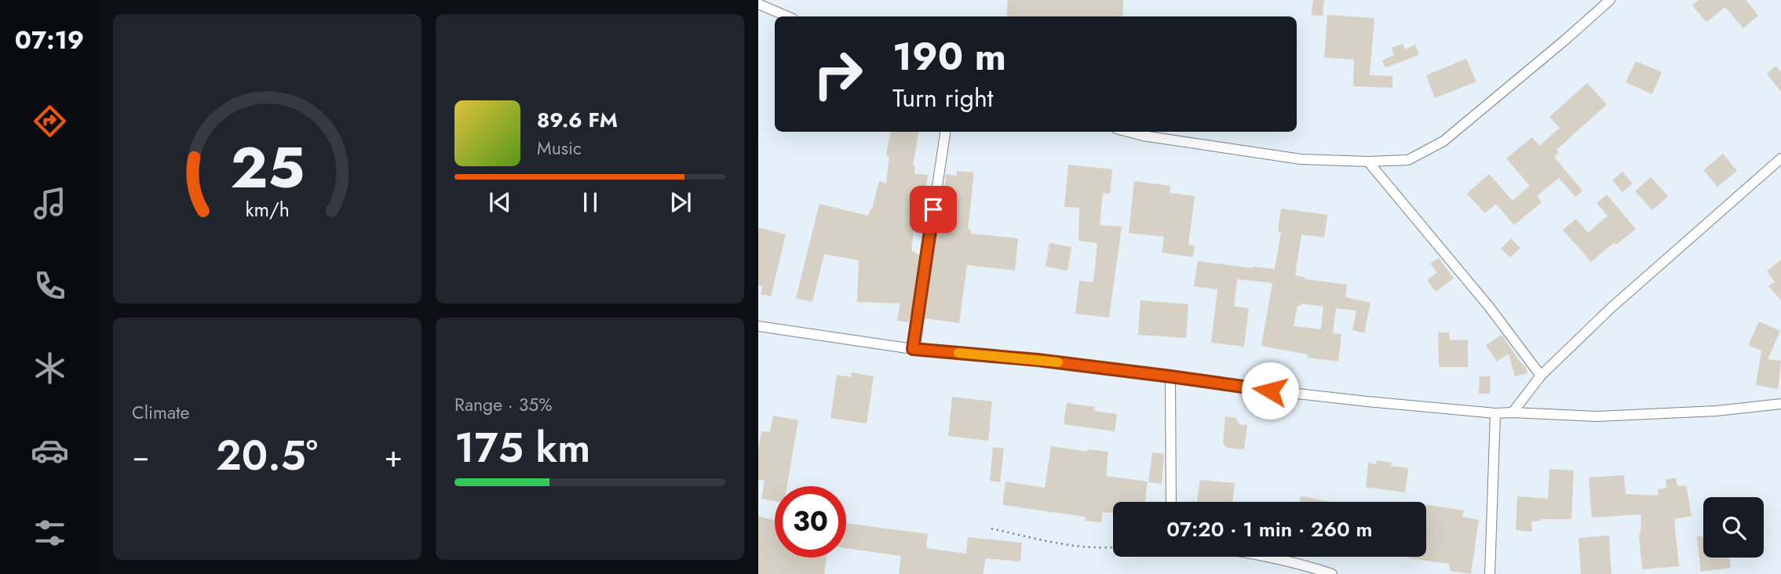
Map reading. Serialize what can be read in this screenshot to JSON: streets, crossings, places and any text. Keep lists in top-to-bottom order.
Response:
{
  "page": {
    "tabs": "07:19",
    "turn": ["190 m", "Turn right"],
    "song": ["89.6 FM", "Music"],
    "tile": [
      "Climate",
      ["Range · 35%", "175 km"]
    ],
    "heat": ["−", "20.5°", "+"],
    "limit": "30",
    "trip": "07:20 · 1 min · 260 m",
    "gauge": ["25", "km/h"]
  }
}
